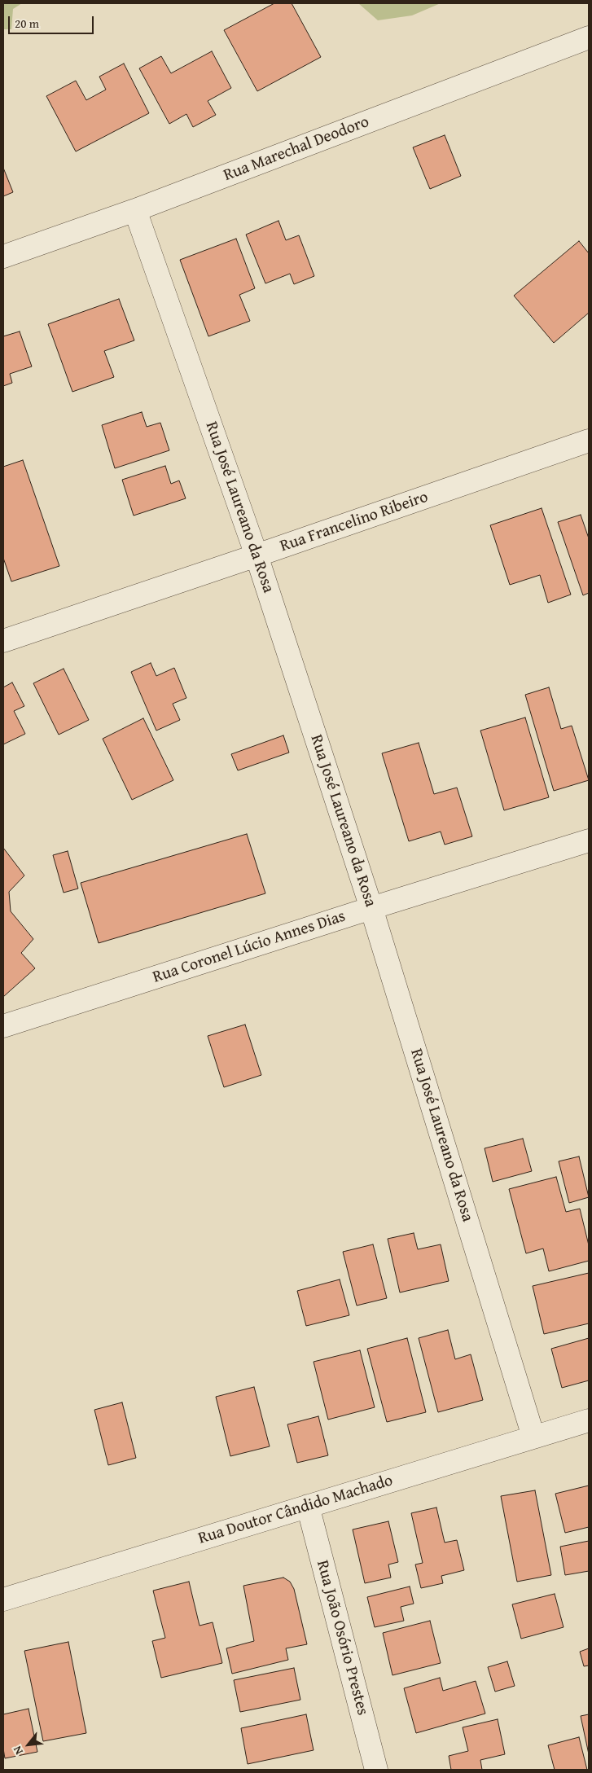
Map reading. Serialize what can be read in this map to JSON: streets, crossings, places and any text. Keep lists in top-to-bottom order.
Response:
{
  "streets": {
    "street": [
      "Rua Marechal Deodoro",
      "Rua José Laureano da Rosa",
      "Rua Francelino Ribeiro",
      "Rua Coronel Lúcio Annes Dias",
      "Rua Doutor Cândido Machado",
      "Rua João Osório Prestes"
    ]
  },
  "crossings": [
    ["Rua Marechal Deodoro", "Rua José Laureano da Rosa"],
    ["Rua José Laureano da Rosa", "Rua Francelino Ribeiro"],
    ["Rua José Laureano da Rosa", "Rua Coronel Lúcio Annes Dias"],
    ["Rua José Laureano da Rosa", "Rua Doutor Cândido Machado"],
    ["Rua Doutor Cândido Machado", "Rua João Osório Prestes"]
  ],
  "scale_bar": "20 m",
  "north": "bottom left"
}
